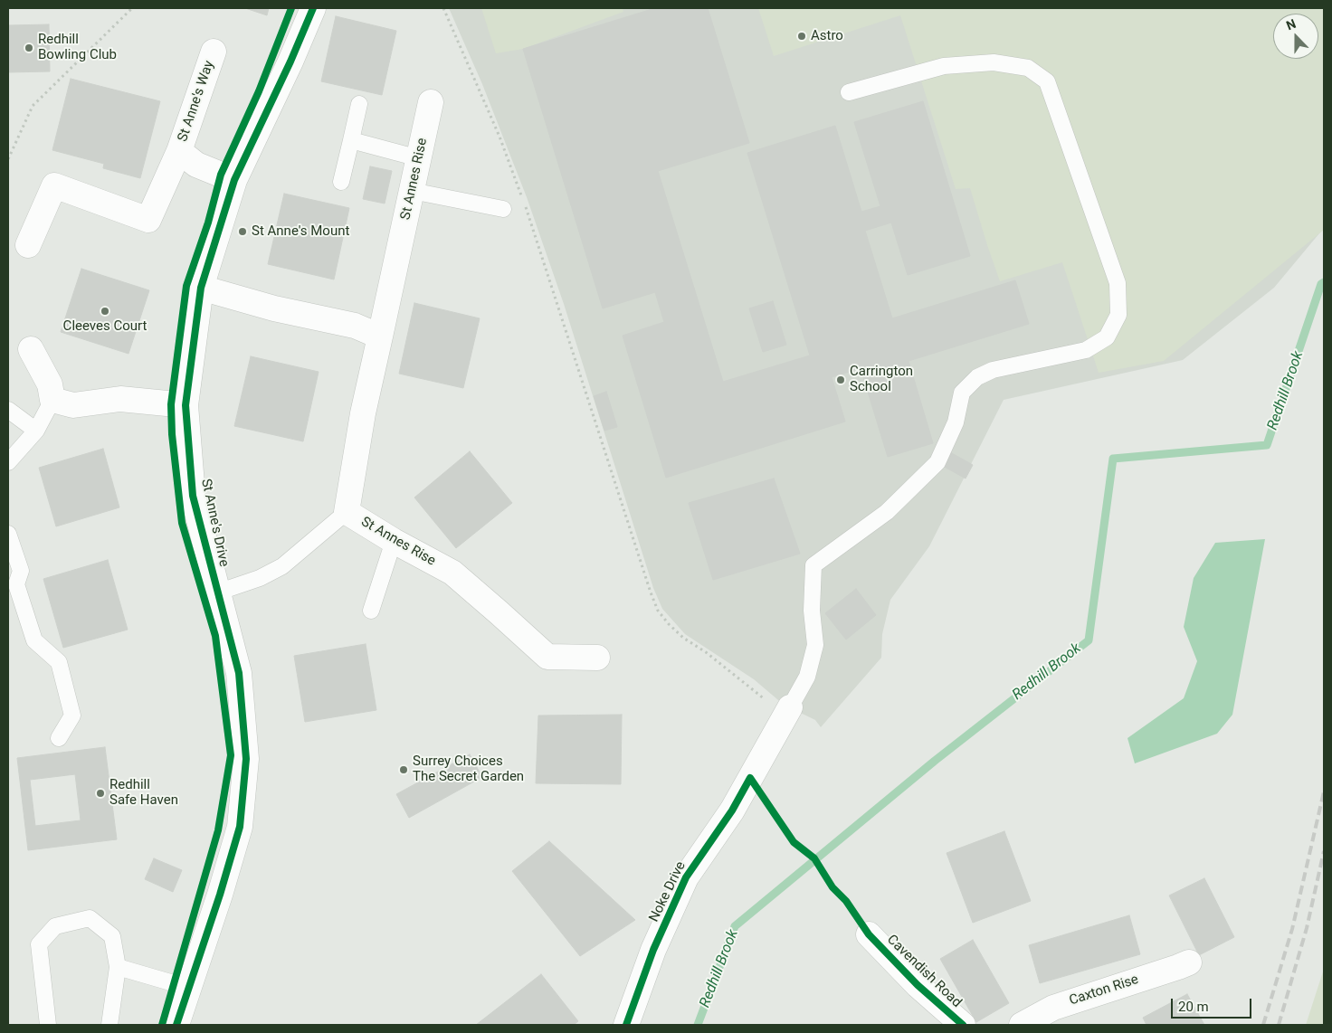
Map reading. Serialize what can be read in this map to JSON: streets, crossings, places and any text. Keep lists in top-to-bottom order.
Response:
{
  "streets": {
    "street": [
      "St Anne's Way",
      "St Annes Rise",
      "St Anne's Drive",
      "Noke Drive",
      "Cavendish Road",
      "Caxton Rise"
    ]
  },
  "crossings": [
    ["St Anne's Way", "St Anne's Drive"]
  ],
  "water": ["Redhill Brook"],
  "places": [
    "Astro",
    "Redhill Bowling Club",
    "St Anne's Mount",
    "Cleeves Court",
    "Carrington School",
    "Surrey Choices The Secret Garden",
    "Redhill Safe Haven"
  ],
  "scale_bar": "20 m",
  "north": "top"
}
